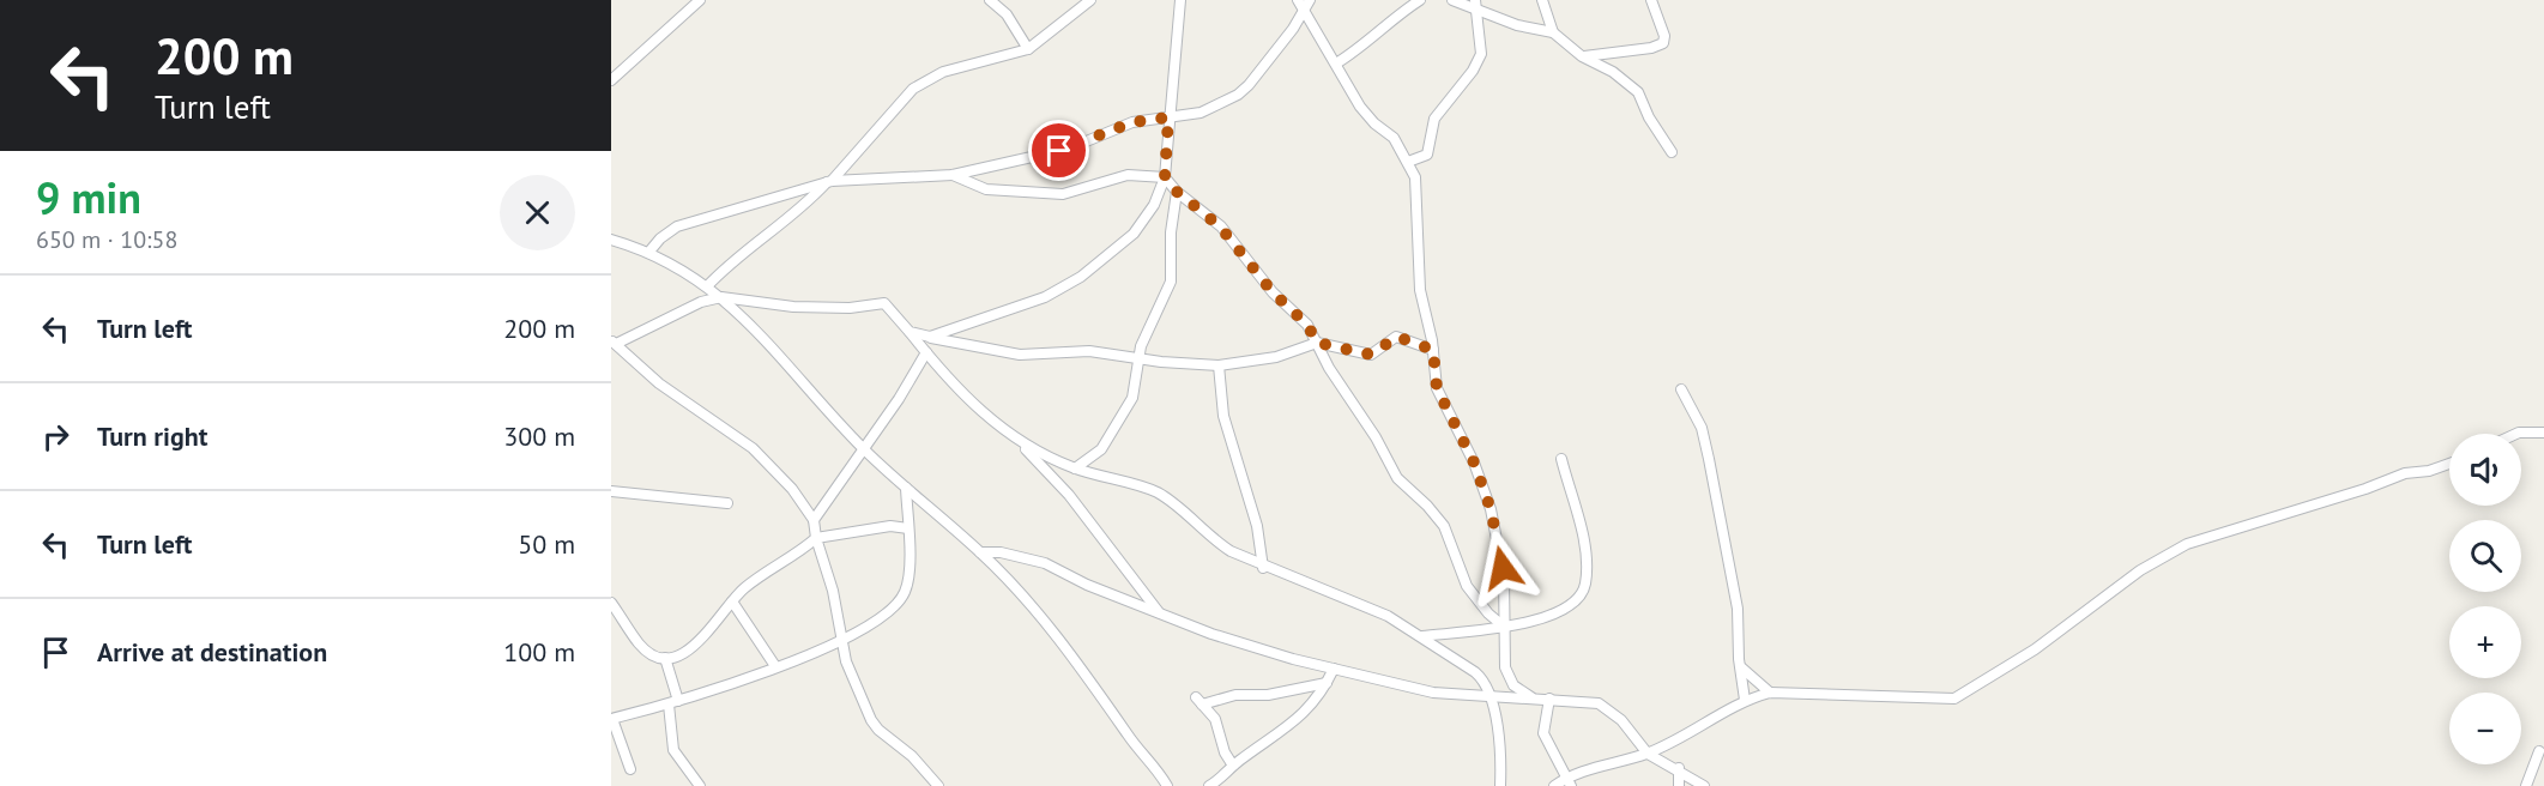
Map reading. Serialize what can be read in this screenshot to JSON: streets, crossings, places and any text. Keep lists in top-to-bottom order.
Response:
{
  "page": {
    "turn": ["200 m", "Turn left"],
    "heading": ["9 min", "650 m · 10:58"],
    "list": [
      {
        "name": "Turn left",
        "value": "200 m"
      },
      {
        "name": "Turn right",
        "value": "300 m"
      },
      {
        "name": "Turn left",
        "value": "50 m"
      },
      {
        "name": "Arrive at destination",
        "value": "100 m"
      }
    ],
    "map_buttons": ["+", "−"]
  }
}
